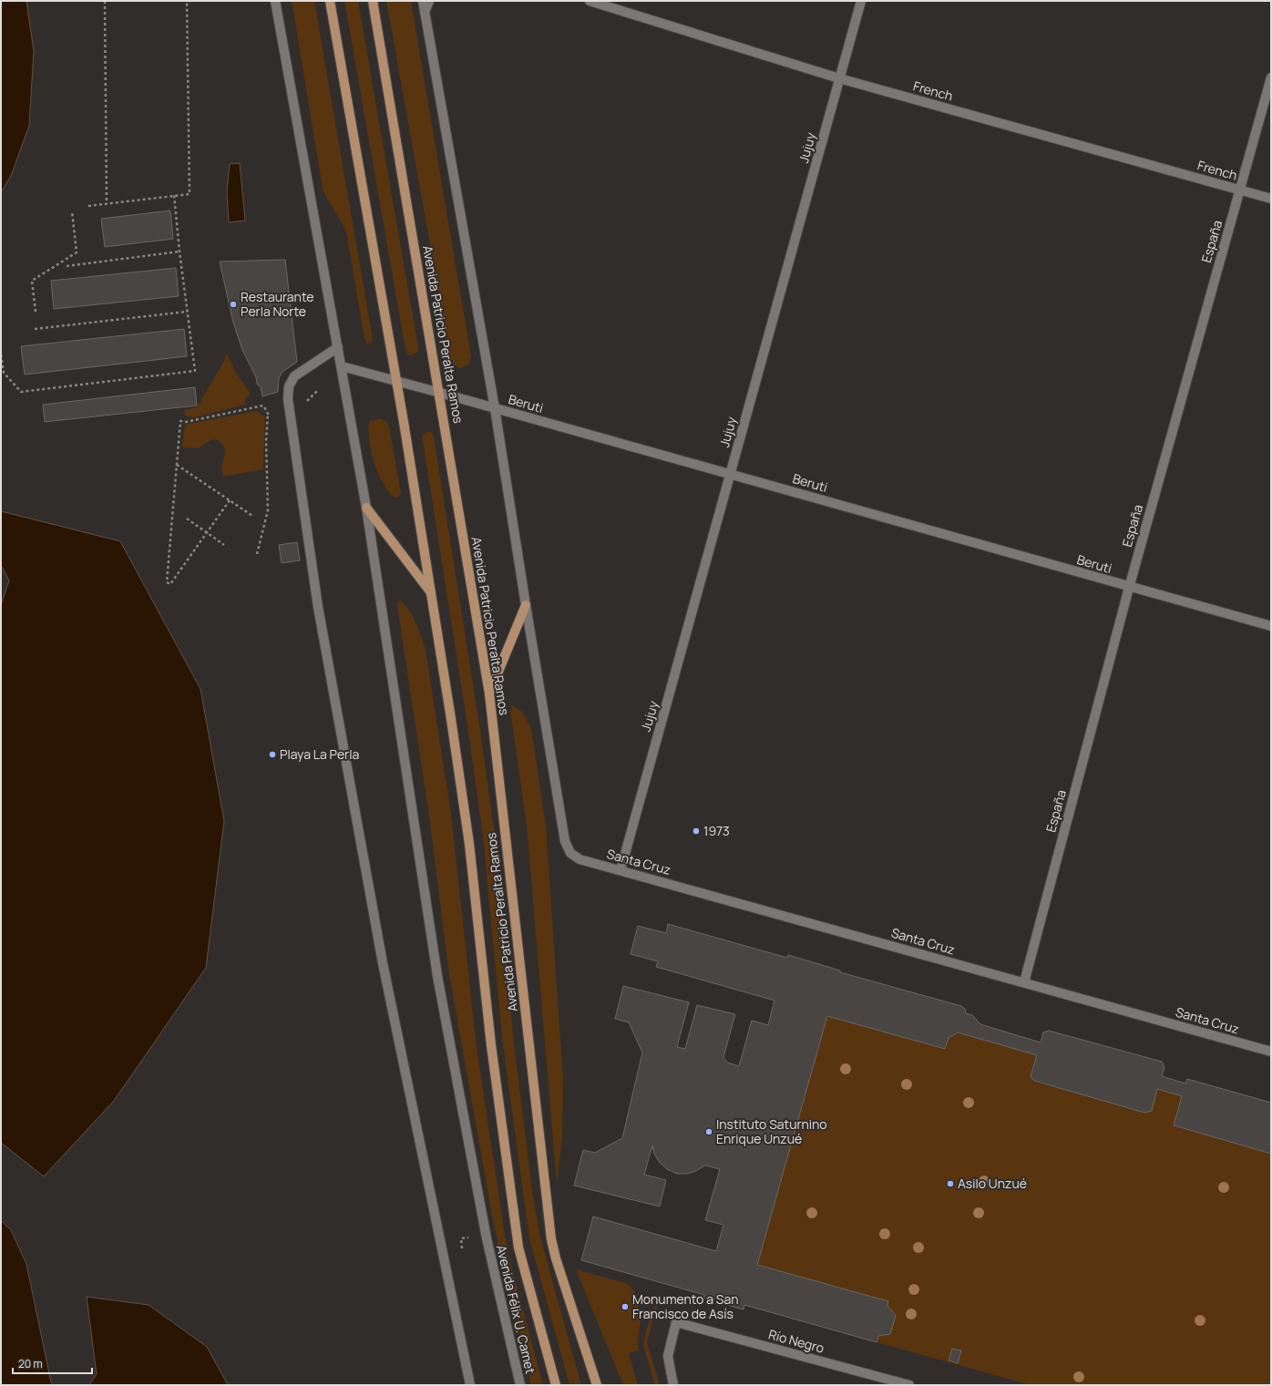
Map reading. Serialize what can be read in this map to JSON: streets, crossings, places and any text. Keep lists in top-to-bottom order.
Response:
{
  "streets": {
    "main road": ["Avenida Patricio Peralta Ramos", "Avenida Félix U. Camet"],
    "street": [
      "French",
      "Jujuy",
      "España",
      "Beruti",
      "Santa Cruz",
      "Río Negro"
    ]
  },
  "crossings": [
    ["French", "Jujuy"],
    ["French", "España"],
    ["Jujuy", "Beruti"],
    ["Jujuy", "Santa Cruz"],
    ["España", "Beruti"],
    ["España", "Santa Cruz"],
    ["Avenida Patricio Peralta Ramos", "Beruti"],
    ["Avenida Patricio Peralta Ramos", "Avenida Félix U. Camet"]
  ],
  "places": [
    "Restaurante Perla Norte",
    "Playa La Perla",
    "1973",
    "Instituto Saturnino Enrique Unzué",
    "Asilo Unzué",
    "Monumento a San Francisco de Asís"
  ],
  "scale_bar": "20 m"
}
